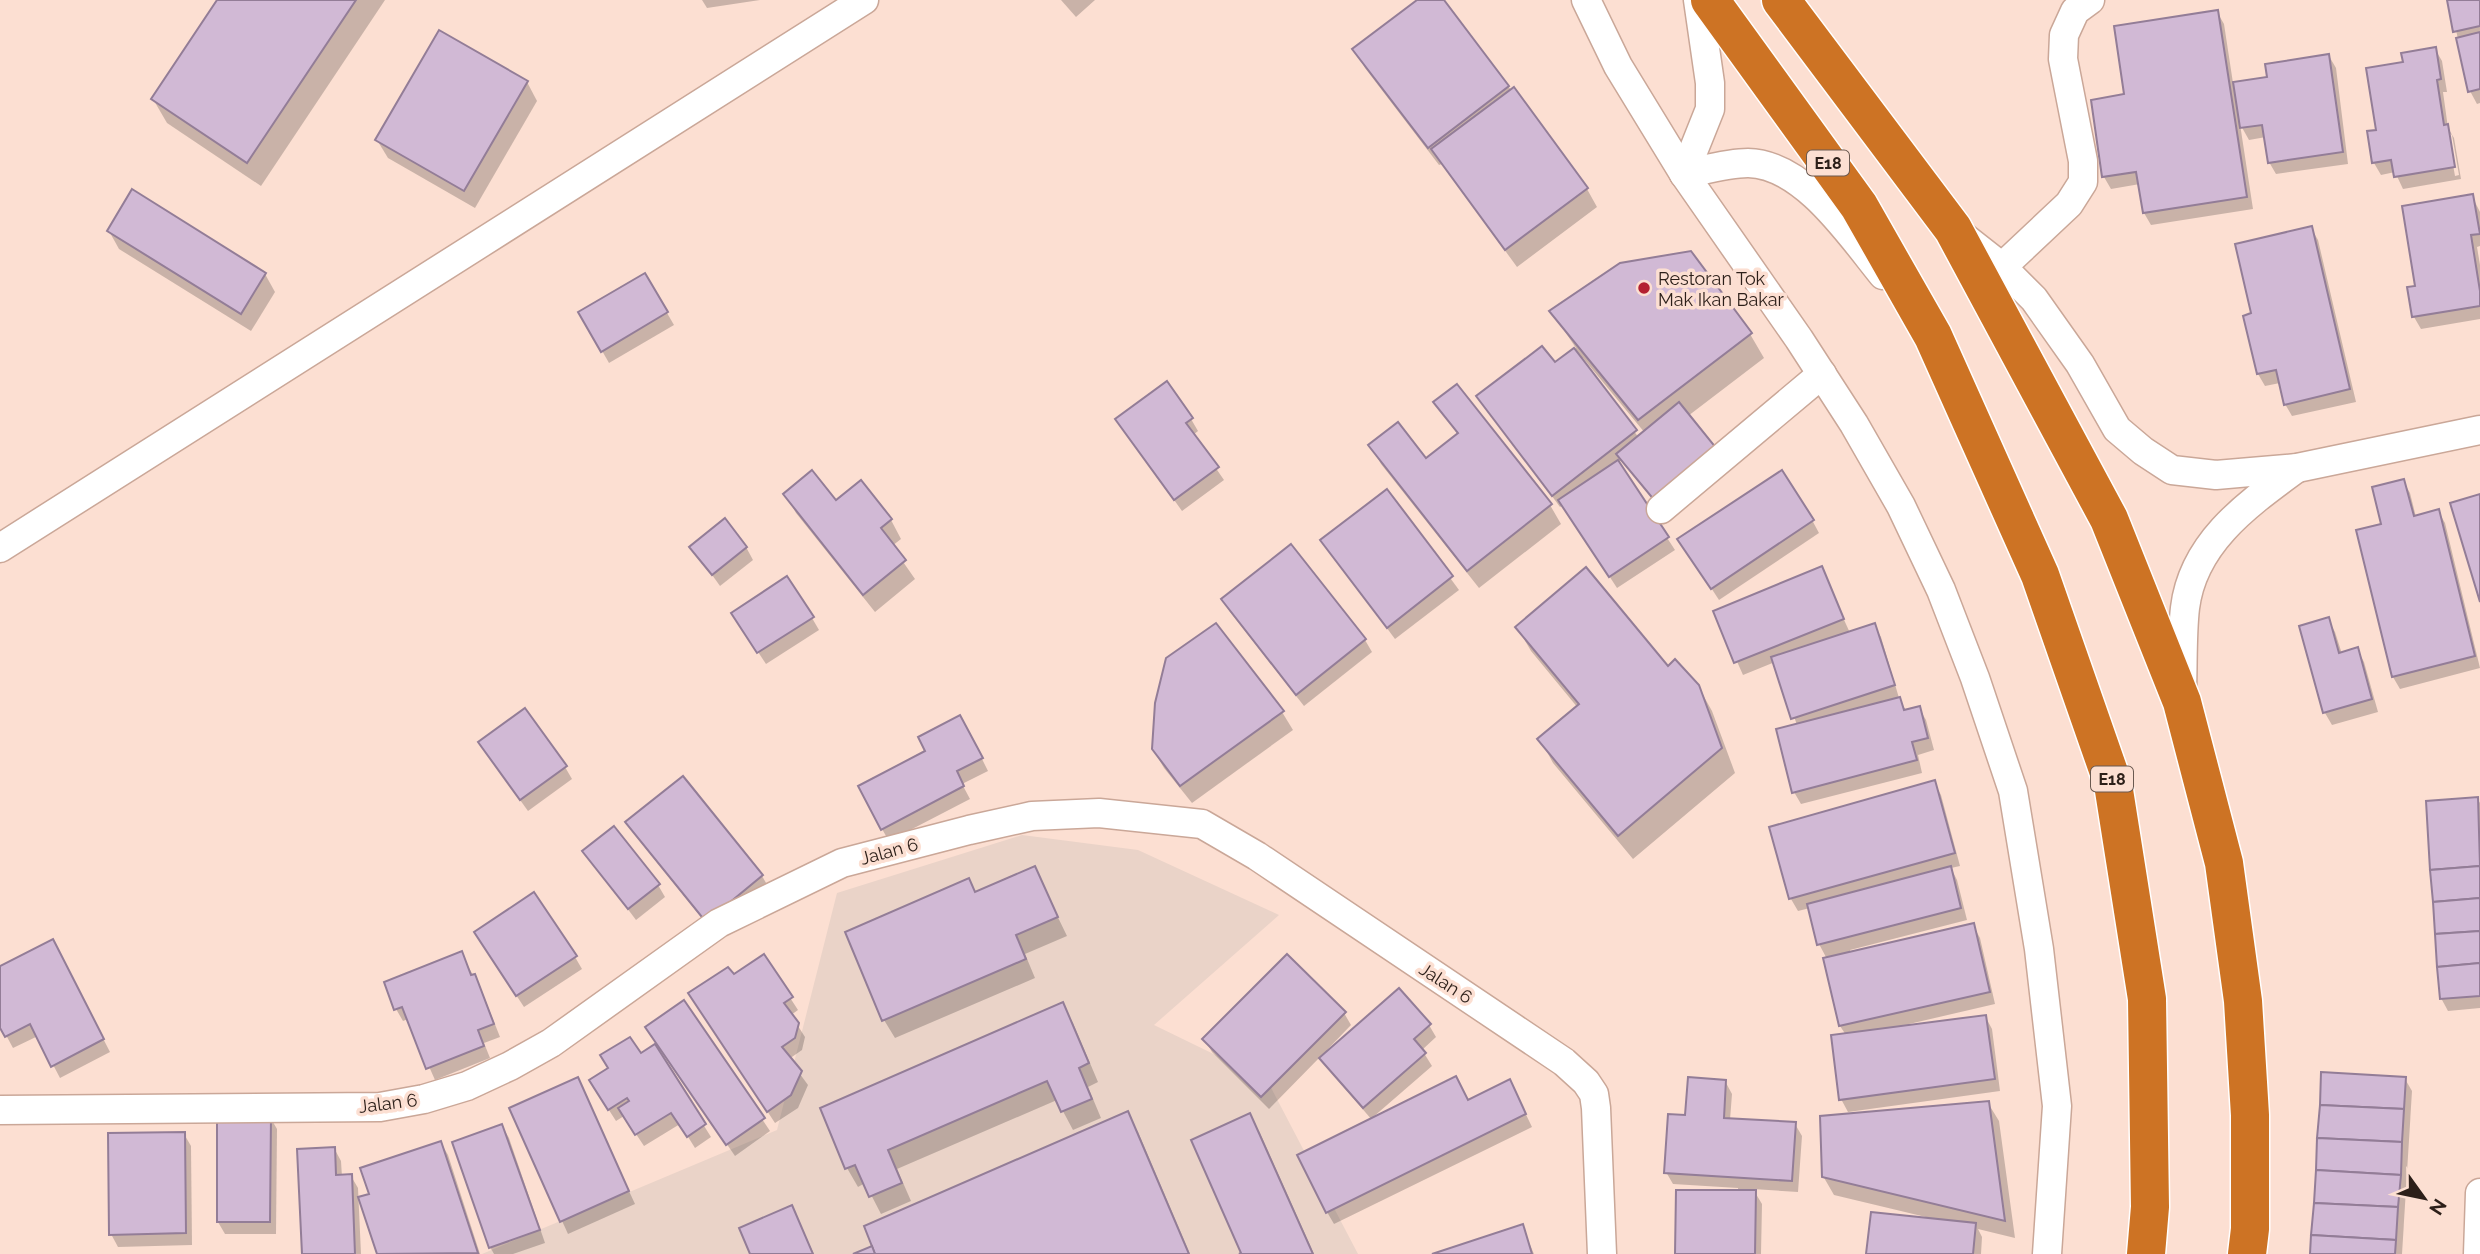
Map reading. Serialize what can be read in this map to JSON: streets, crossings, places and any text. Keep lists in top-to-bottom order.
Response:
{
  "streets": {
    "highway": ["E18"],
    "street": ["Jalan 6"]
  },
  "places": ["Restoran Tok Mak Ikan Bakar"],
  "north": "bottom right"
}
